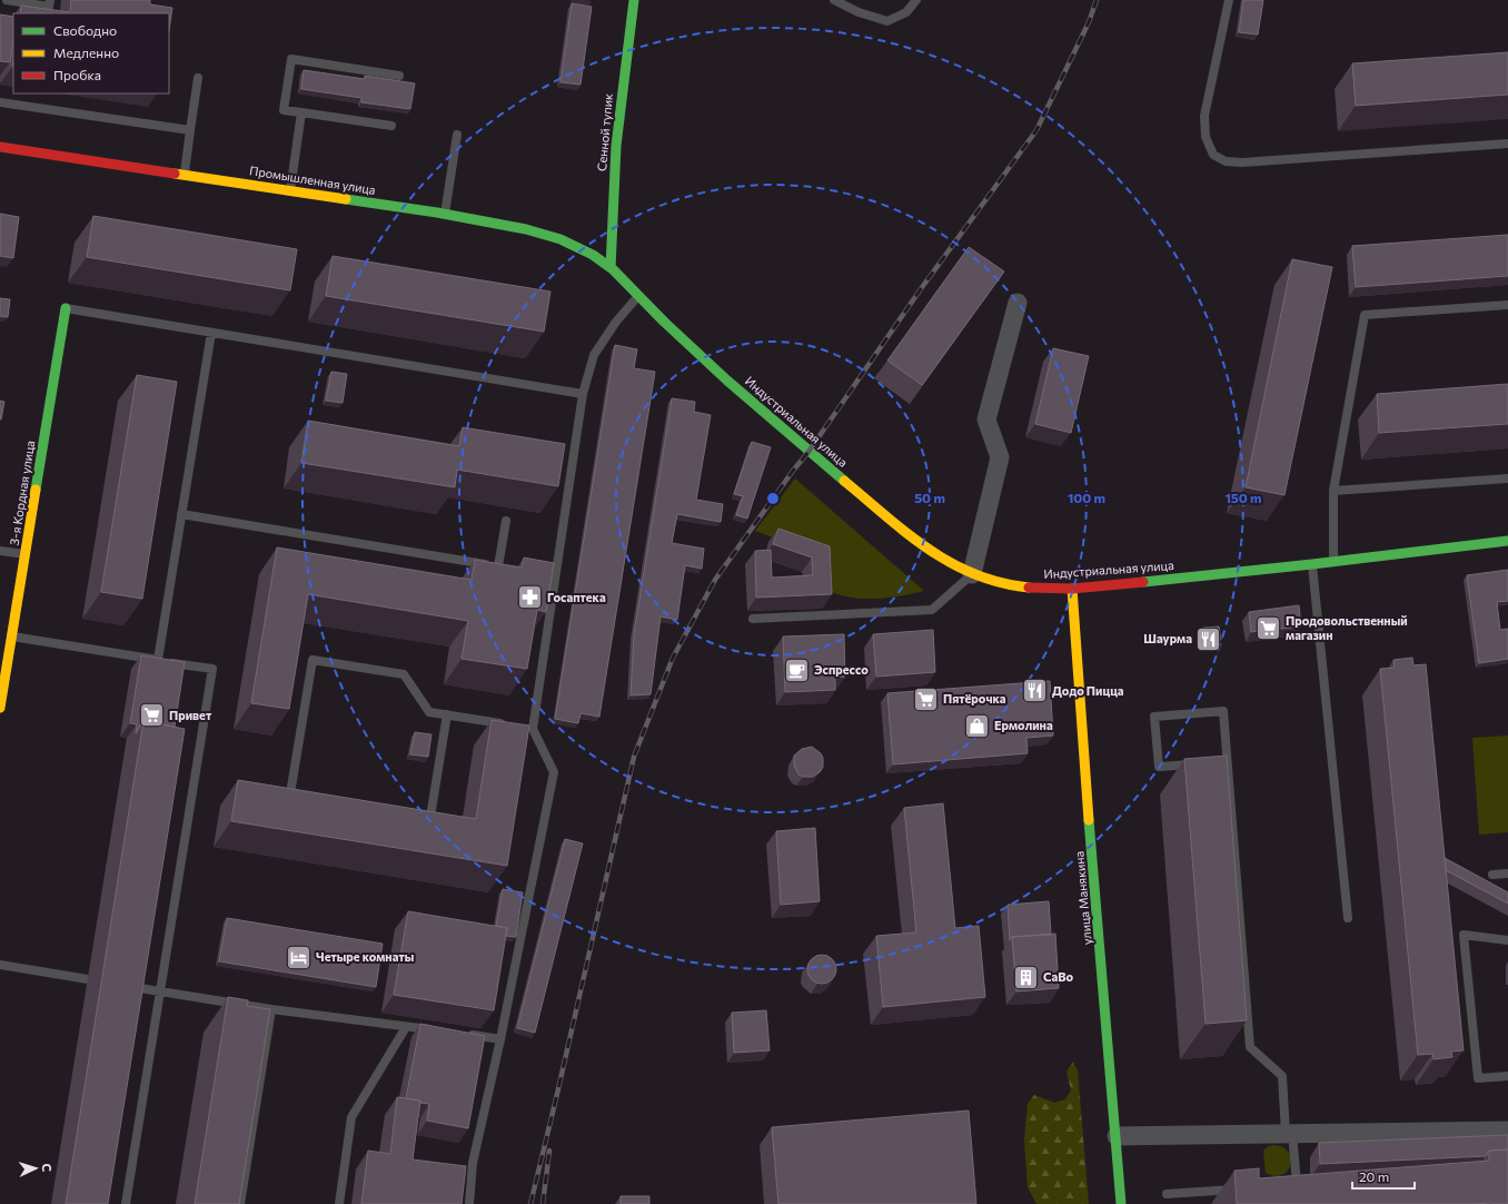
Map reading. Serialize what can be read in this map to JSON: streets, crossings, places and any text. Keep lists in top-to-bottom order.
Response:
{
  "streets": {
    "main road": [
      "Сенной тупик",
      "Промышленная улица",
      "Индустриальная улица",
      "3-я Кордная улица",
      "улица Манякина"
    ]
  },
  "crossings": [
    ["Сенной тупик", "Промышленная улица"],
    ["Сенной тупик", "Индустриальная улица"],
    ["Промышленная улица", "Индустриальная улица"],
    ["Индустриальная улица", "улица Манякина"]
  ],
  "places": {
    "pharmacy": ["Госаптека"],
    "supermarket": ["Продовольственный магазин", "Пятёрочка", "Привет"],
    "restaurant": ["Шаурма", "Додо Пицца"],
    "cafe": ["Эспрессо"],
    "shop": ["Ермолина"],
    "hotel": ["Четыре комнаты"],
    "building": ["СаВо"]
  },
  "legend": ["Свободно", "Медленно", "Пробка"],
  "scale_bar": "20 m",
  "north": "right",
  "rings": ["50 m", "100 m", "150 m"]
}
